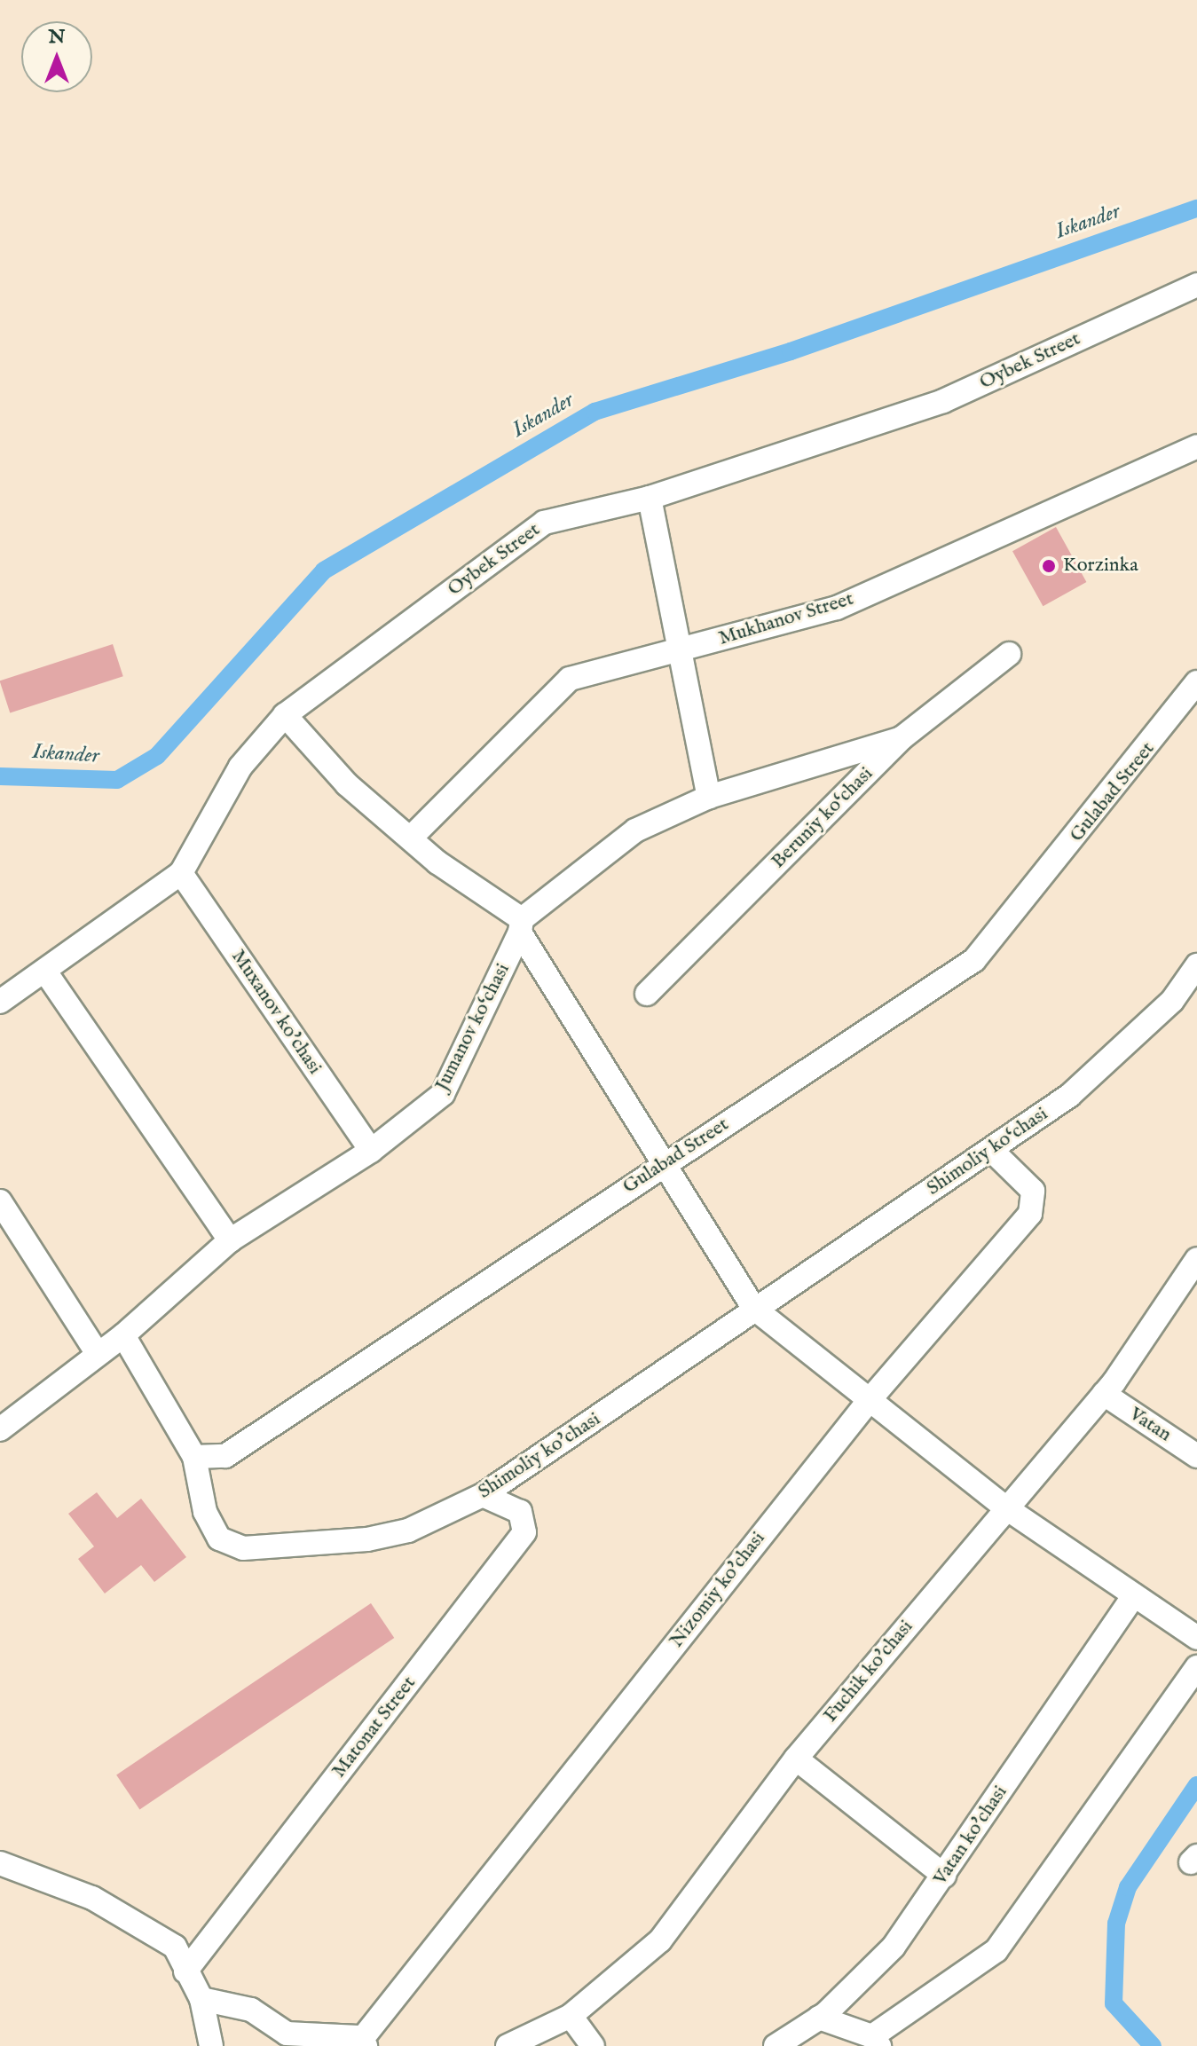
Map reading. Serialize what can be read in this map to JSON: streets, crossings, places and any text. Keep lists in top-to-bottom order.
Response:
{
  "streets": {
    "street": [
      "Oybek Street",
      "Mukhanov Street",
      "Gulabad Street",
      "Beruniy ko‘chasi",
      "Muxanov ko'chasi",
      "Jumanov ko‘chasi",
      "Shimoliy ko‘chasi",
      "Vatan",
      "Shimoliy ko'chasi",
      "Nizomiy ko'chasi",
      "Fuchik ko'chasi",
      "Matonat Street",
      "Vatan ko'chasi"
    ]
  },
  "crossings": [
    ["Oybek Street", "Muxanov ko'chasi"],
    ["Gulabad Street", "Jumanov ko‘chasi"],
    ["Gulabad Street", "Shimoliy ko'chasi"],
    ["Beruniy ko‘chasi", "Jumanov ko‘chasi"],
    ["Muxanov ko'chasi", "Jumanov ko‘chasi"],
    ["Jumanov ko‘chasi", "Shimoliy ko‘chasi"],
    ["Jumanov ko‘chasi", "Shimoliy ko'chasi"],
    ["Jumanov ko‘chasi", "Nizomiy ko'chasi"],
    ["Jumanov ko‘chasi", "Fuchik ko'chasi"],
    ["Jumanov ko‘chasi", "Vatan ko'chasi"],
    ["Shimoliy ko‘chasi", "Shimoliy ko'chasi"],
    ["Shimoliy ko‘chasi", "Nizomiy ko'chasi"],
    ["Vatan", "Fuchik ko'chasi"],
    ["Shimoliy ko'chasi", "Matonat Street"]
  ],
  "water": ["Iskander"],
  "places": ["Korzinka"],
  "north": "top"
}
